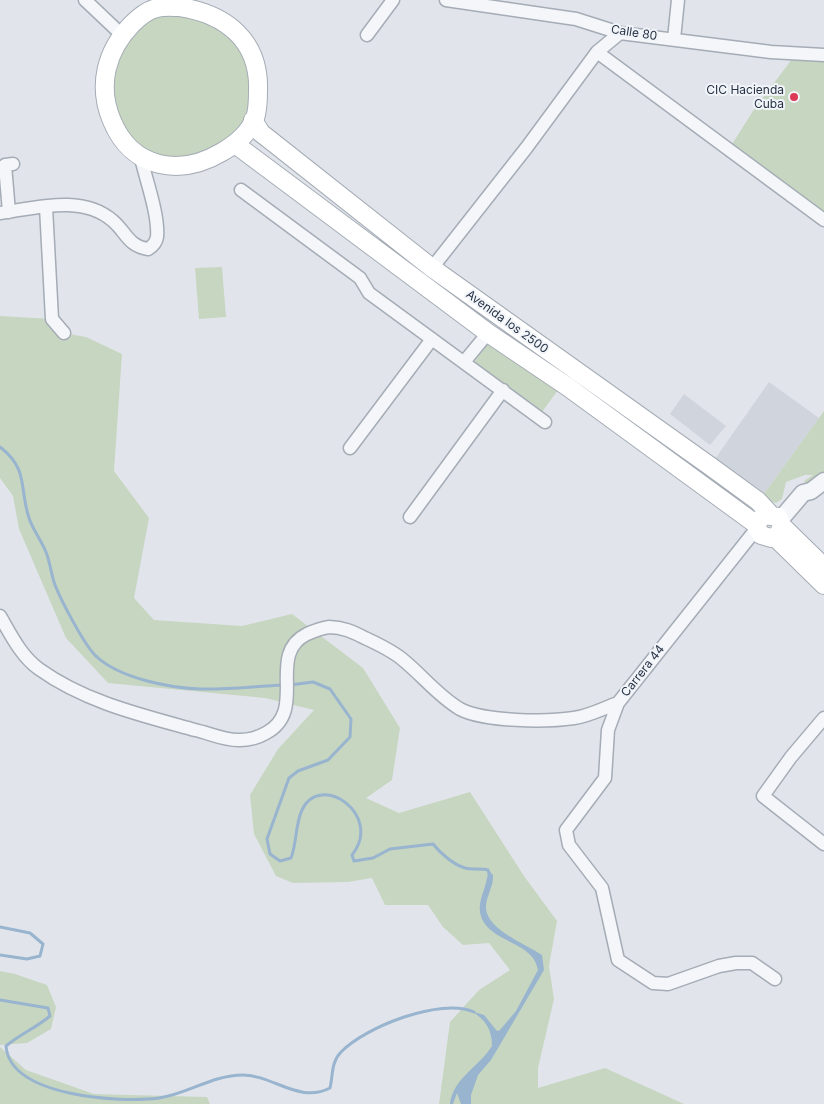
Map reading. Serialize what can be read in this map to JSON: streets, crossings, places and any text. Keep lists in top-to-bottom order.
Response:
{
  "streets": {
    "main road": ["Avenida los 2500"],
    "street": ["Calle 80", "Carrera 44"]
  },
  "crossings": [
    ["Avenida los 2500", "Carrera 44"]
  ],
  "places": ["CIC Hacienda Cuba"]
}
